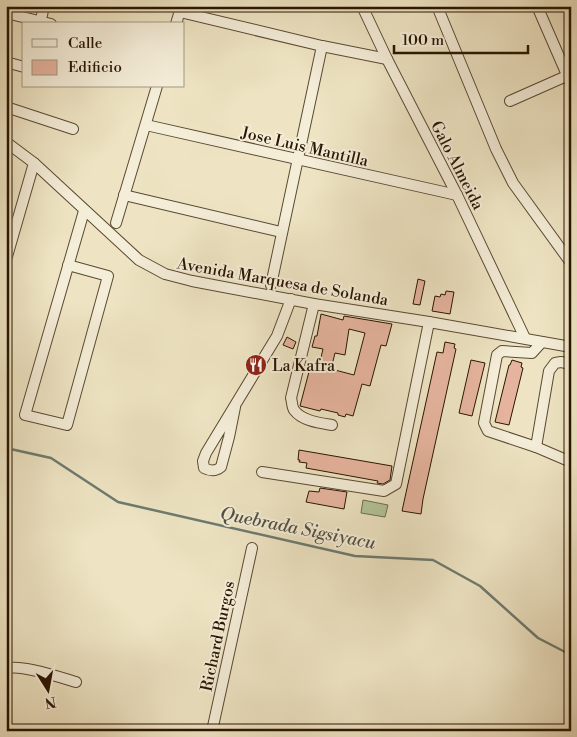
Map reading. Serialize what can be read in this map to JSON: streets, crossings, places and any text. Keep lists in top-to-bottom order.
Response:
{
  "streets": {
    "street": [
      "Jose Luis Mantilla",
      "Galo Almeida",
      "Avenida Marquesa de Solanda",
      "Richard Burgos"
    ]
  },
  "crossings": [
    ["Jose Luis Mantilla", "Galo Almeida"],
    ["Galo Almeida", "Avenida Marquesa de Solanda"]
  ],
  "water": ["Quebrada Sigsiyacu"],
  "places": {
    "restaurant": ["La Kafra"]
  },
  "legend": ["Calle", "Edificio"],
  "scale_bar": "100 m",
  "north": "bottom"
}
